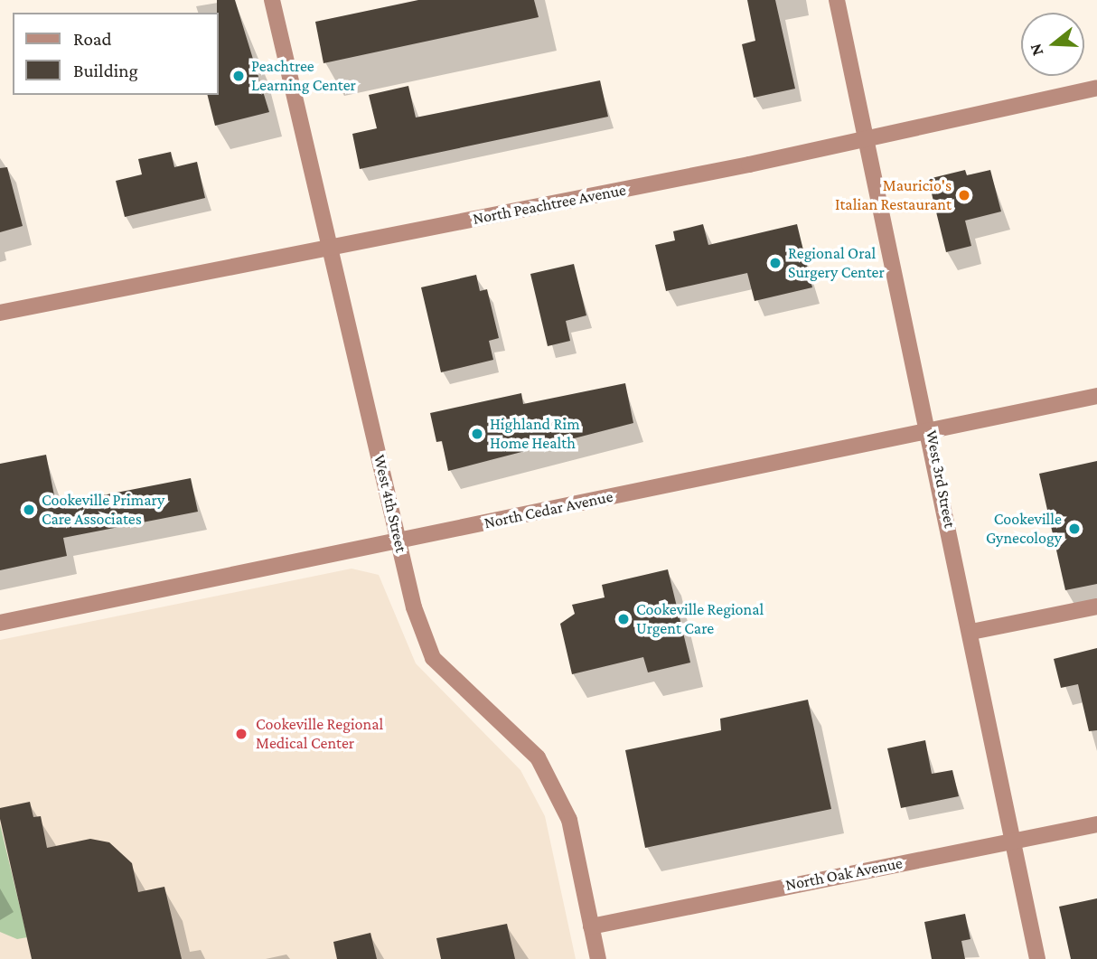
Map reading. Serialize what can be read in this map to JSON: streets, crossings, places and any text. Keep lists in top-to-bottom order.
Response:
{
  "streets": {
    "street": [
      "North Peachtree Avenue",
      "West 3rd Street",
      "West 4th Street",
      "North Cedar Avenue",
      "North Oak Avenue"
    ]
  },
  "crossings": [
    ["North Peachtree Avenue", "West 3rd Street"],
    ["North Peachtree Avenue", "West 4th Street"],
    ["West 3rd Street", "North Cedar Avenue"],
    ["West 3rd Street", "North Oak Avenue"],
    ["West 4th Street", "North Cedar Avenue"],
    ["West 4th Street", "North Oak Avenue"]
  ],
  "places": [
    "Peachtree Learning Center",
    "Mauricio's Italian Restaurant",
    "Regional Oral Surgery Center",
    "Highland Rim Home Health",
    "Cookeville Primary Care Associates",
    "Cookeville Gynecology",
    "Cookeville Regional Urgent Care",
    "Cookeville Regional Medical Center"
  ],
  "legend": ["Road", "Building"],
  "north": "left"
}
